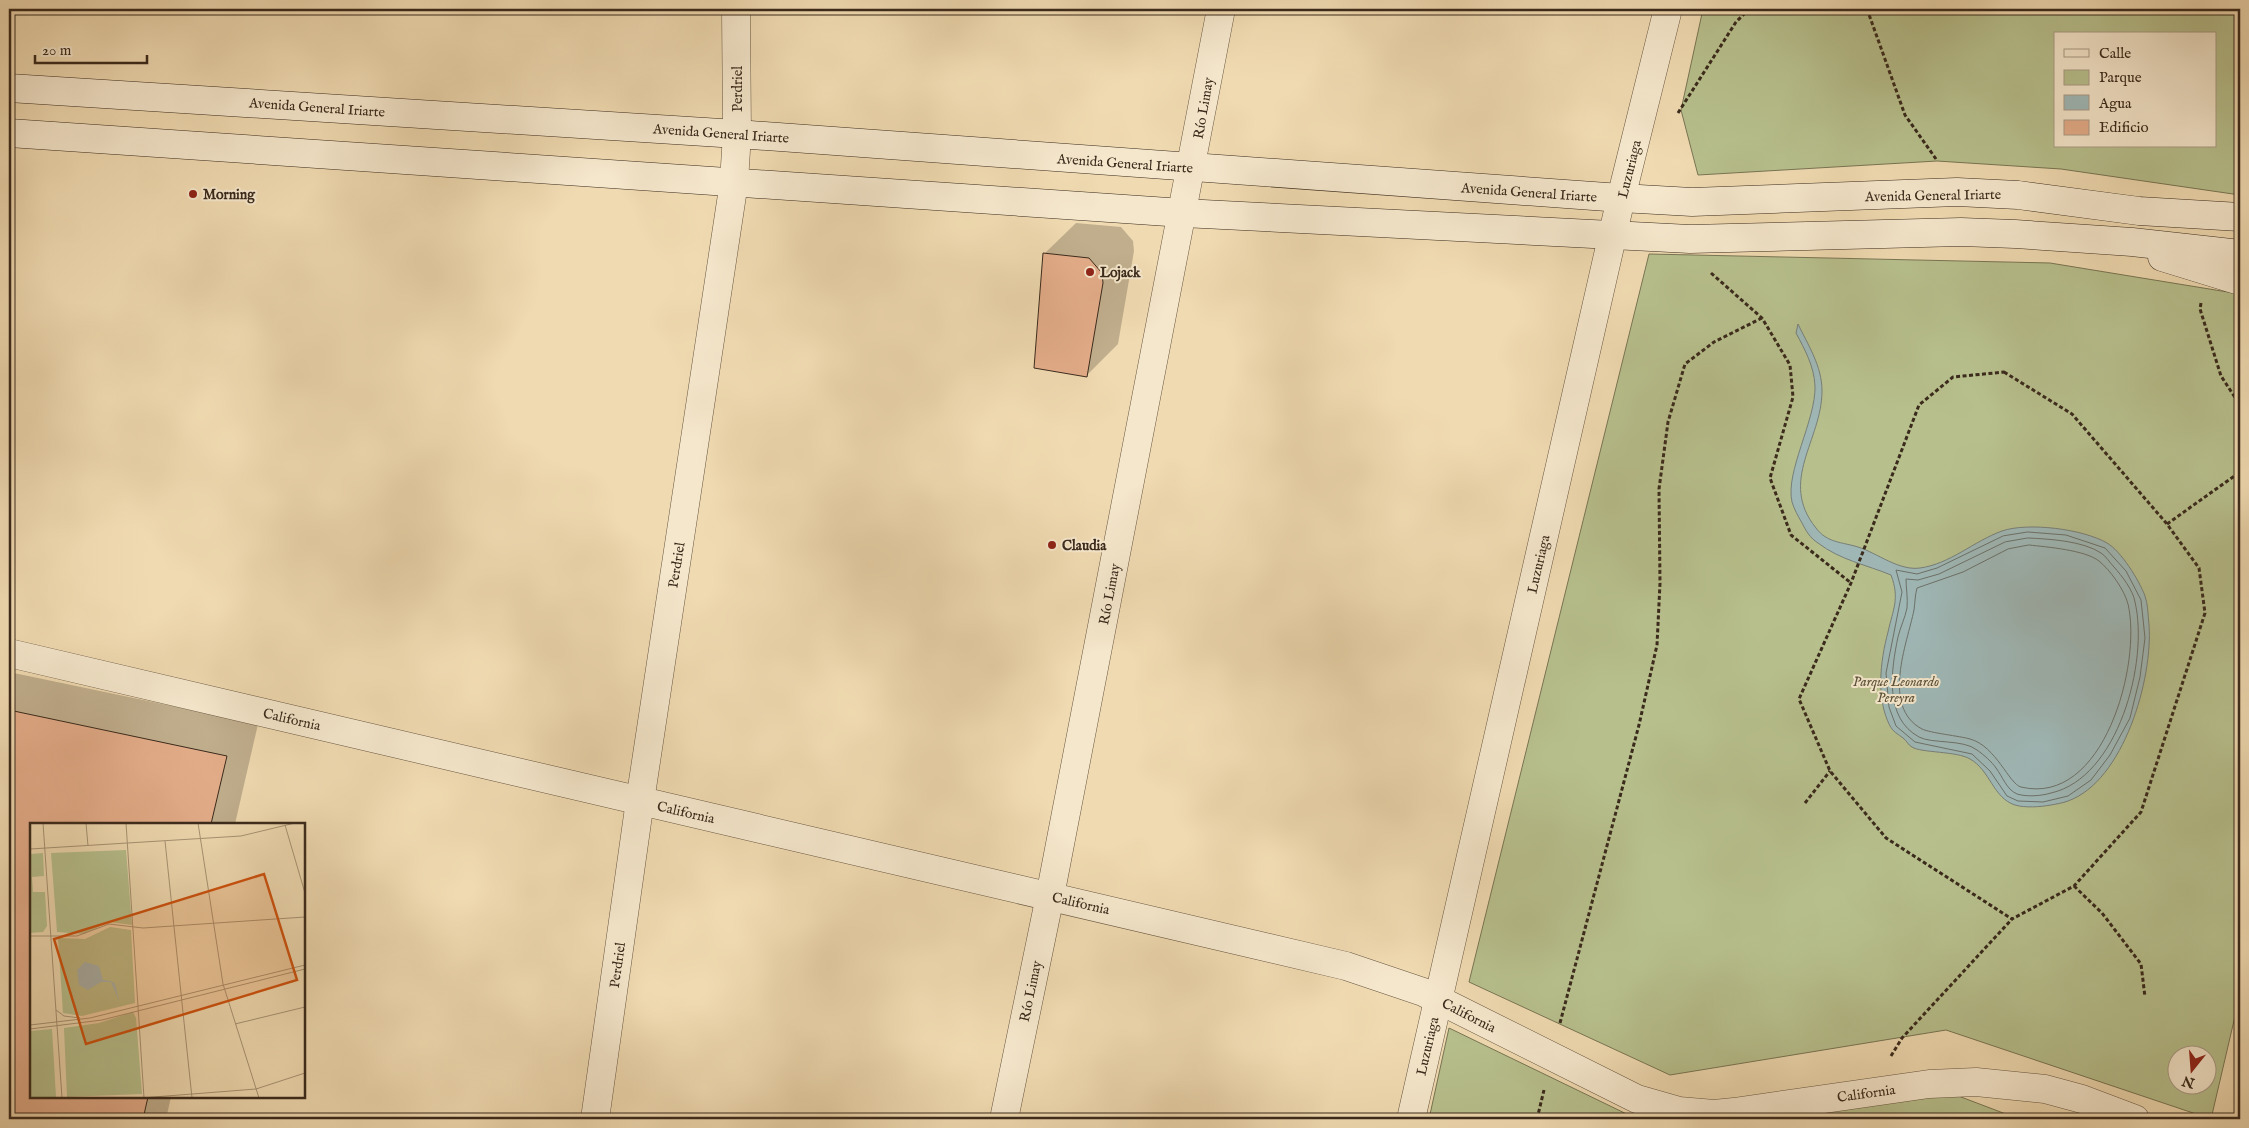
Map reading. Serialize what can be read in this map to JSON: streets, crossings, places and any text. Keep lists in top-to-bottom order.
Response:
{
  "streets": {
    "street": [
      "Perdriel",
      "Avenida General Iriarte",
      "Río Limay",
      "Luzuriaga",
      "California"
    ]
  },
  "crossings": [
    ["Perdriel", "Avenida General Iriarte"],
    ["Perdriel", "California"],
    ["Avenida General Iriarte", "Río Limay"],
    ["Avenida General Iriarte", "Luzuriaga"],
    ["Río Limay", "California"],
    ["Luzuriaga", "California"]
  ],
  "parks": ["Parque Leonardo Pereyra"],
  "places": ["Morning", "Lojack", "Claudia"],
  "legend": [
    "Calle",
    "Parque",
    "Agua",
    "Edificio"
  ],
  "scale_bar": "20 m",
  "north": "bottom"
}
